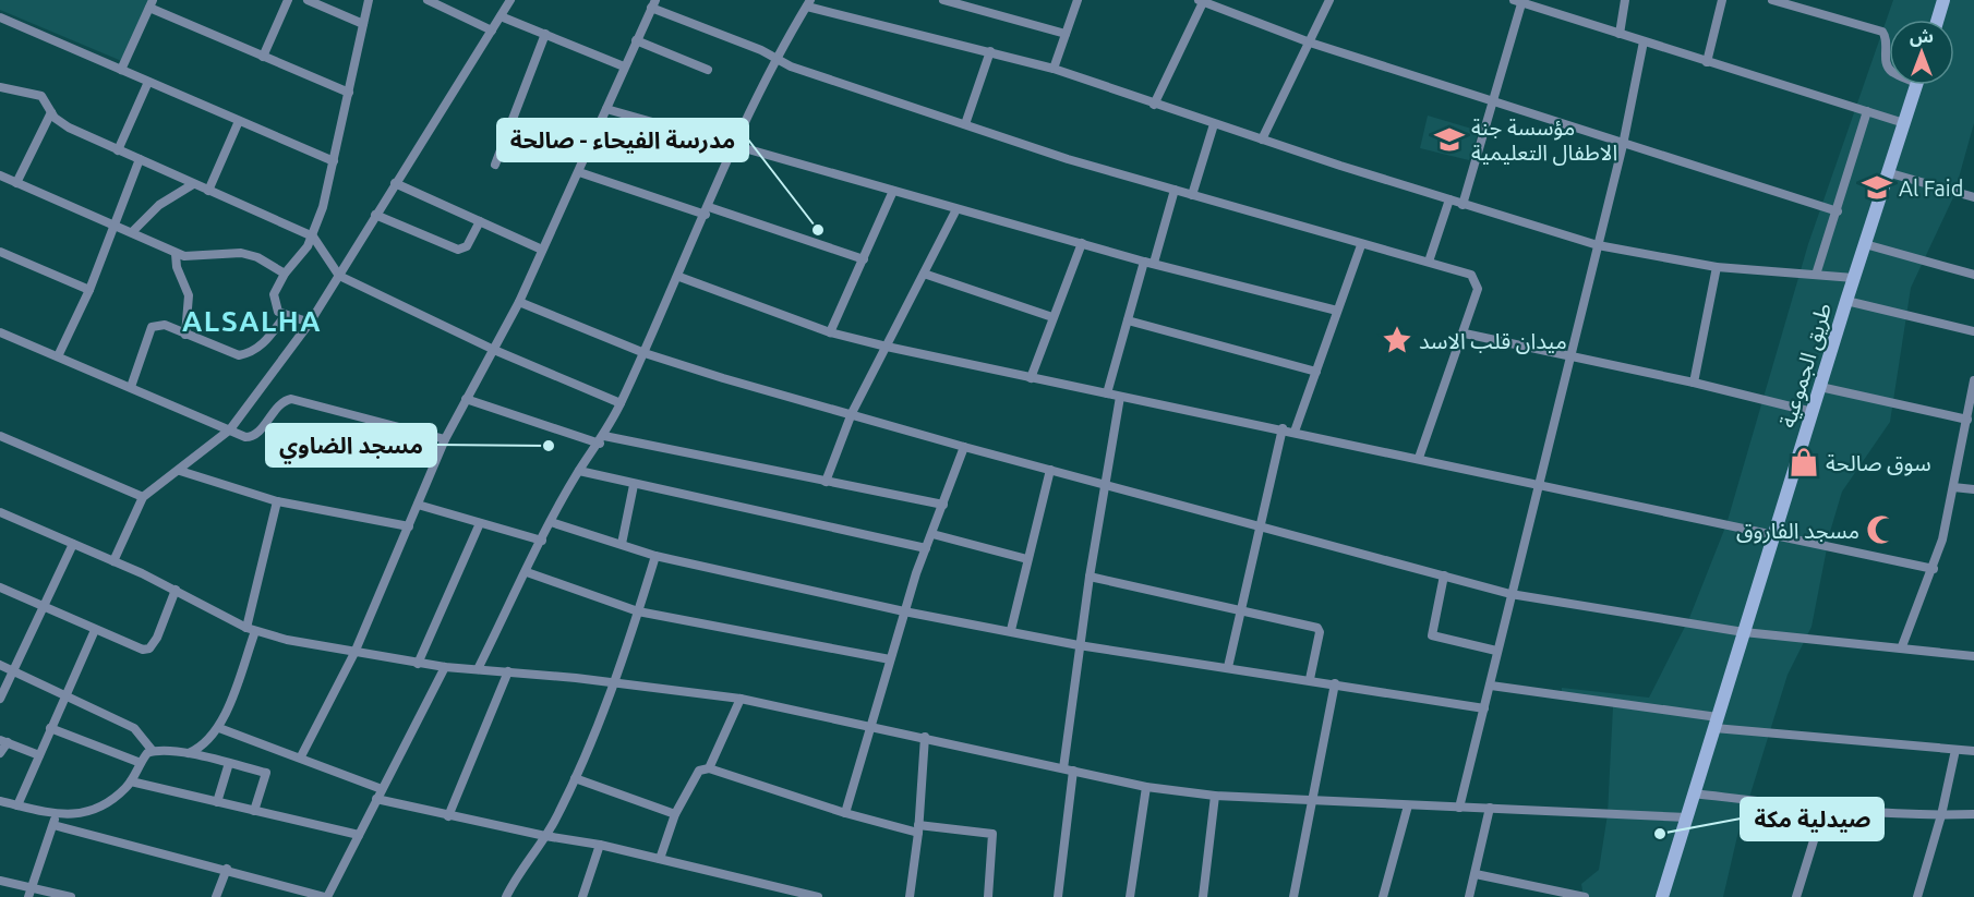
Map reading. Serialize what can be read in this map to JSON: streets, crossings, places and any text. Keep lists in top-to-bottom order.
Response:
{
  "streets": {
    "main road": ["طريق الجموعية"]
  },
  "districts": ["ALSALHA"],
  "places": {
    "school or university": ["مؤسسة جنة الاطفال التعليمية", "Al Faid"],
    "other": ["مدرسة الفيحاء - صالحة", "مسجد الضاوي", "صيدلية مكة"],
    "place": ["ميدان قلب الاسد"],
    "shop": ["سوق صالحة"],
    "mosque": ["مسجد الفاروق"]
  },
  "north": "top"
}
